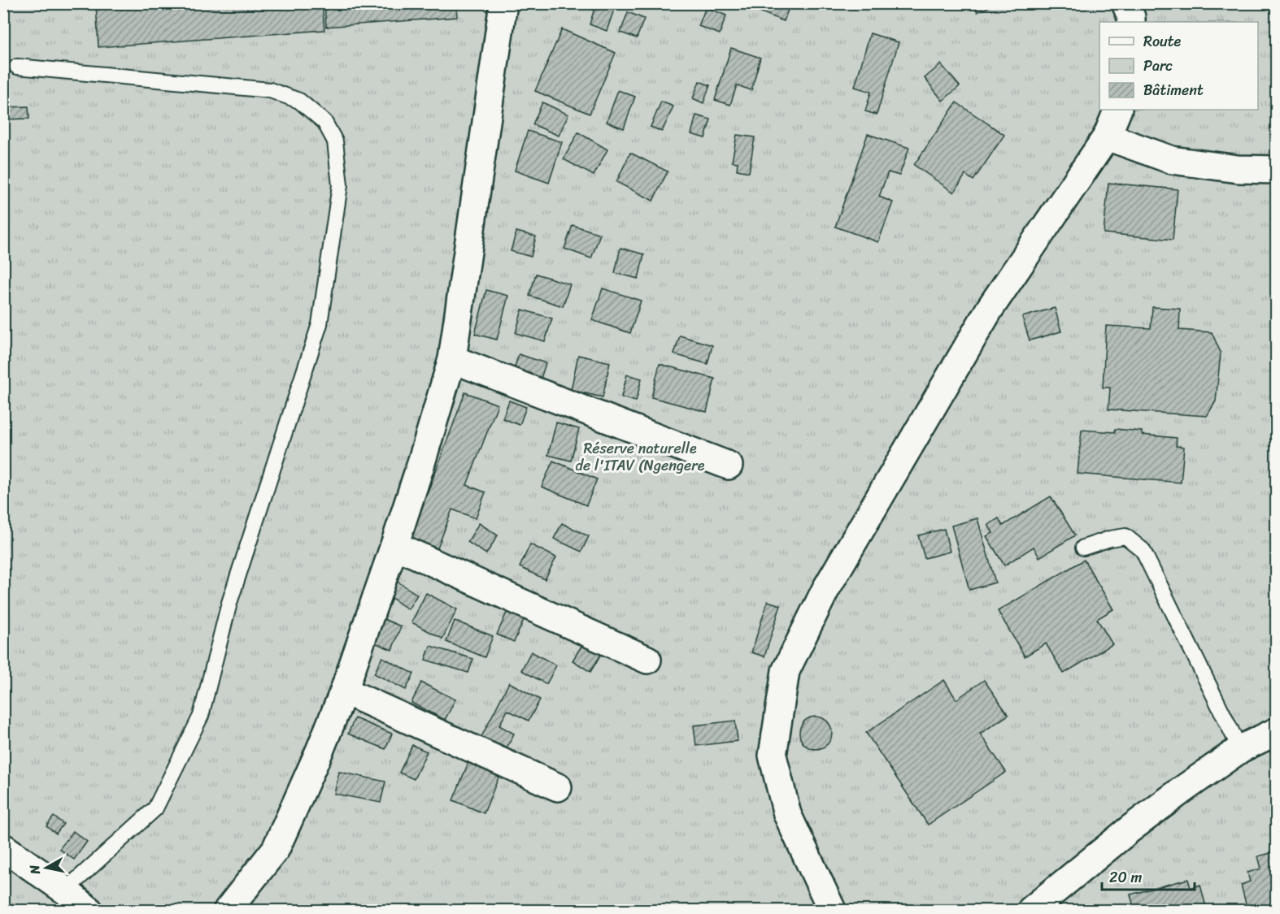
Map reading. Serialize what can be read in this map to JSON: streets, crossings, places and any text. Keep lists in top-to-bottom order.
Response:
{
  "parks": ["Réserve naturelle de l'ITAV (Ngengere"],
  "legend": ["Route", "Parc", "Bâtiment"],
  "scale_bar": "20 m",
  "north": "left"
}
